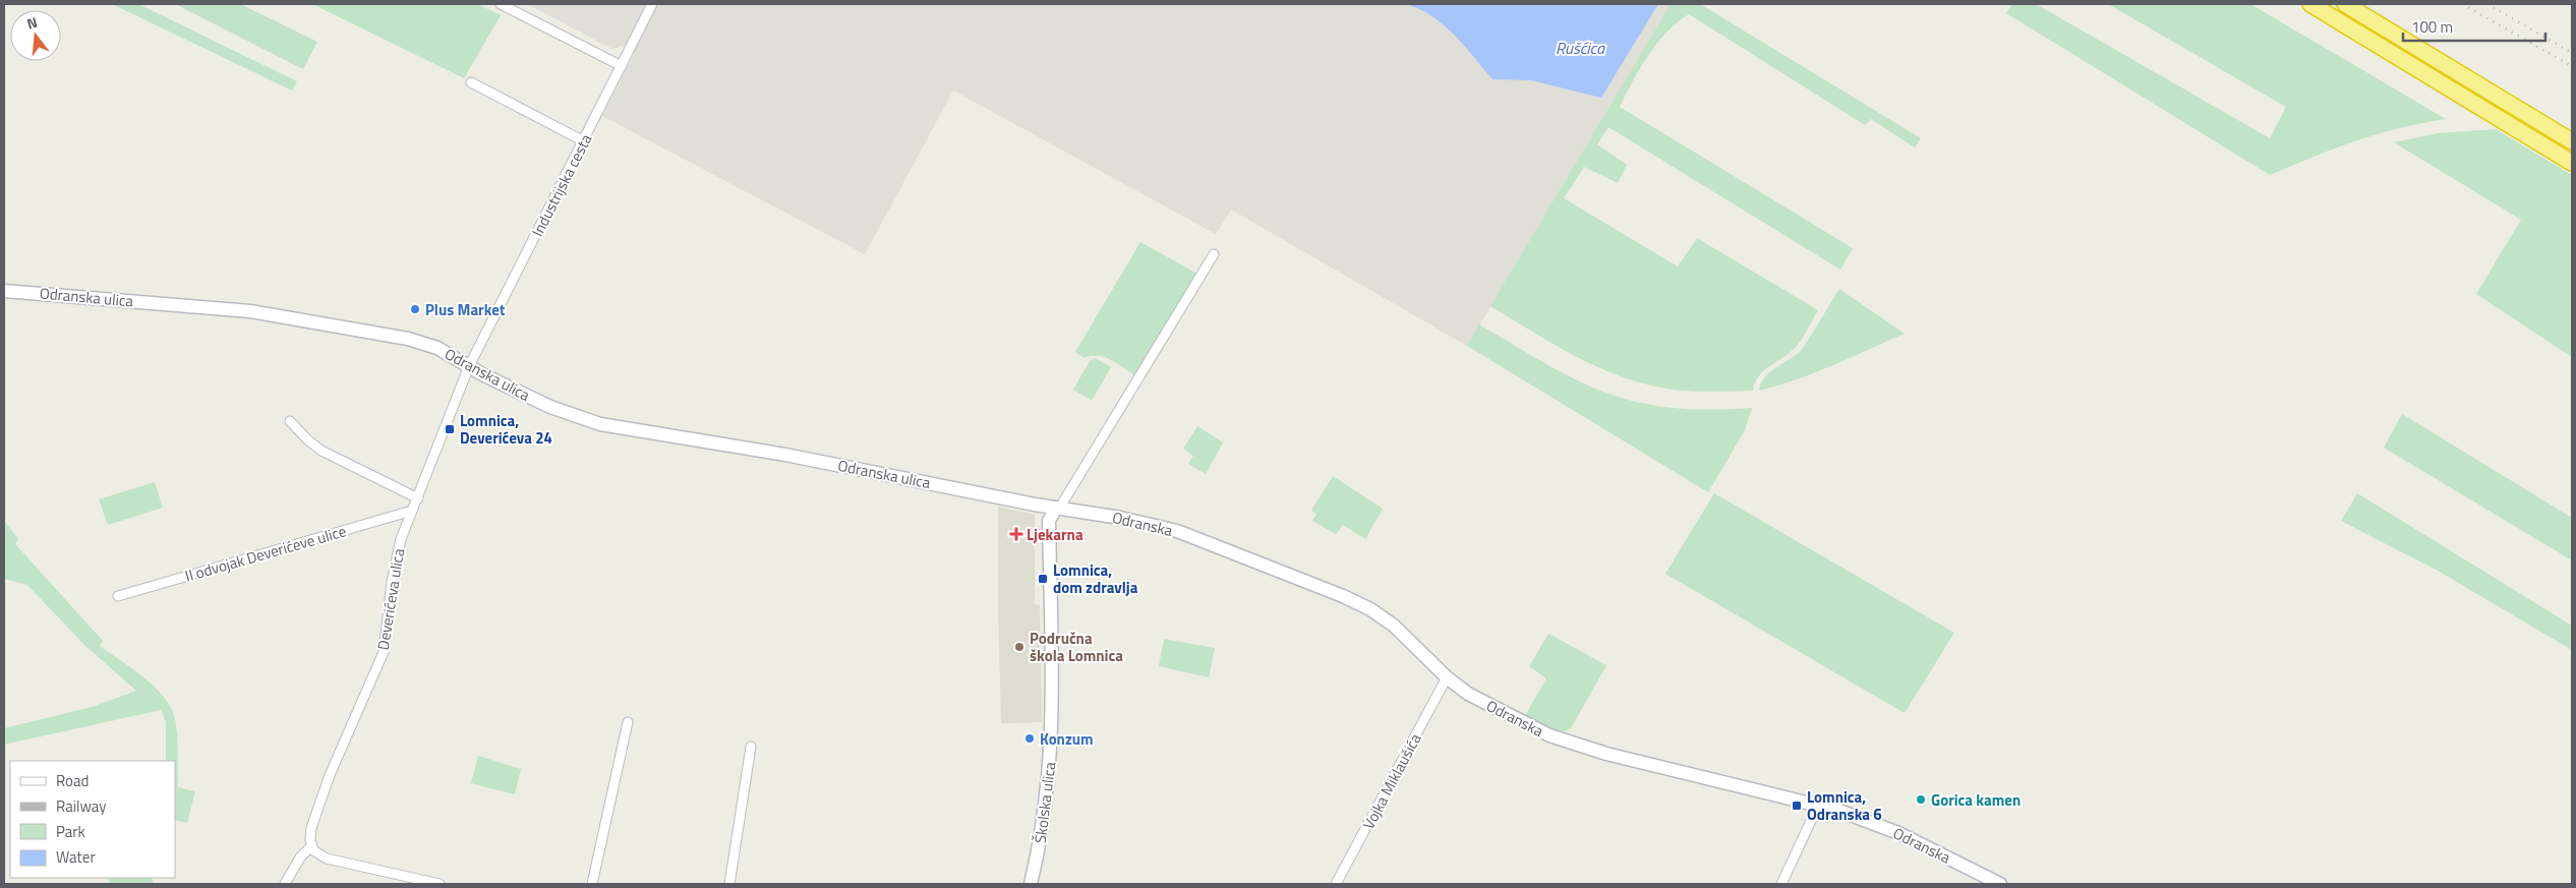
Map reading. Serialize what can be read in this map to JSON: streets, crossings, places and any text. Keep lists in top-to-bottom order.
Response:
{
  "streets": {
    "street": [
      "Industrijska cesta",
      "Odranska ulica",
      "Odranska",
      "II odvojak Deverićeve ulice",
      "Deverićeva ulica",
      "Vojka Miklaušića",
      "Školska ulica"
    ]
  },
  "crossings": [
    ["Industrijska cesta", "Odranska ulica"],
    ["Industrijska cesta", "Deverićeva ulica"],
    ["Odranska ulica", "Odranska"],
    ["Odranska ulica", "Deverićeva ulica"],
    ["Odranska ulica", "Školska ulica"],
    ["Odranska", "Vojka Miklaušića"],
    ["Odranska", "Školska ulica"],
    ["II odvojak Deverićeve ulice", "Deverićeva ulica"]
  ],
  "water": ["Rušćica"],
  "places": {
    "other": [
      "Plus Market",
      "Područna škola Lomnica",
      "Konzum",
      "Gorica kamen"
    ],
    "transit": ["Lomnica, Deverićeva 24", "Lomnica, dom zdravlja", "Lomnica, Odranska 6"],
    "health": ["Ljekarna"]
  },
  "legend": [
    "Road",
    "Railway",
    "Park",
    "Water"
  ],
  "scale_bar": "100 m",
  "north": "top"
}
